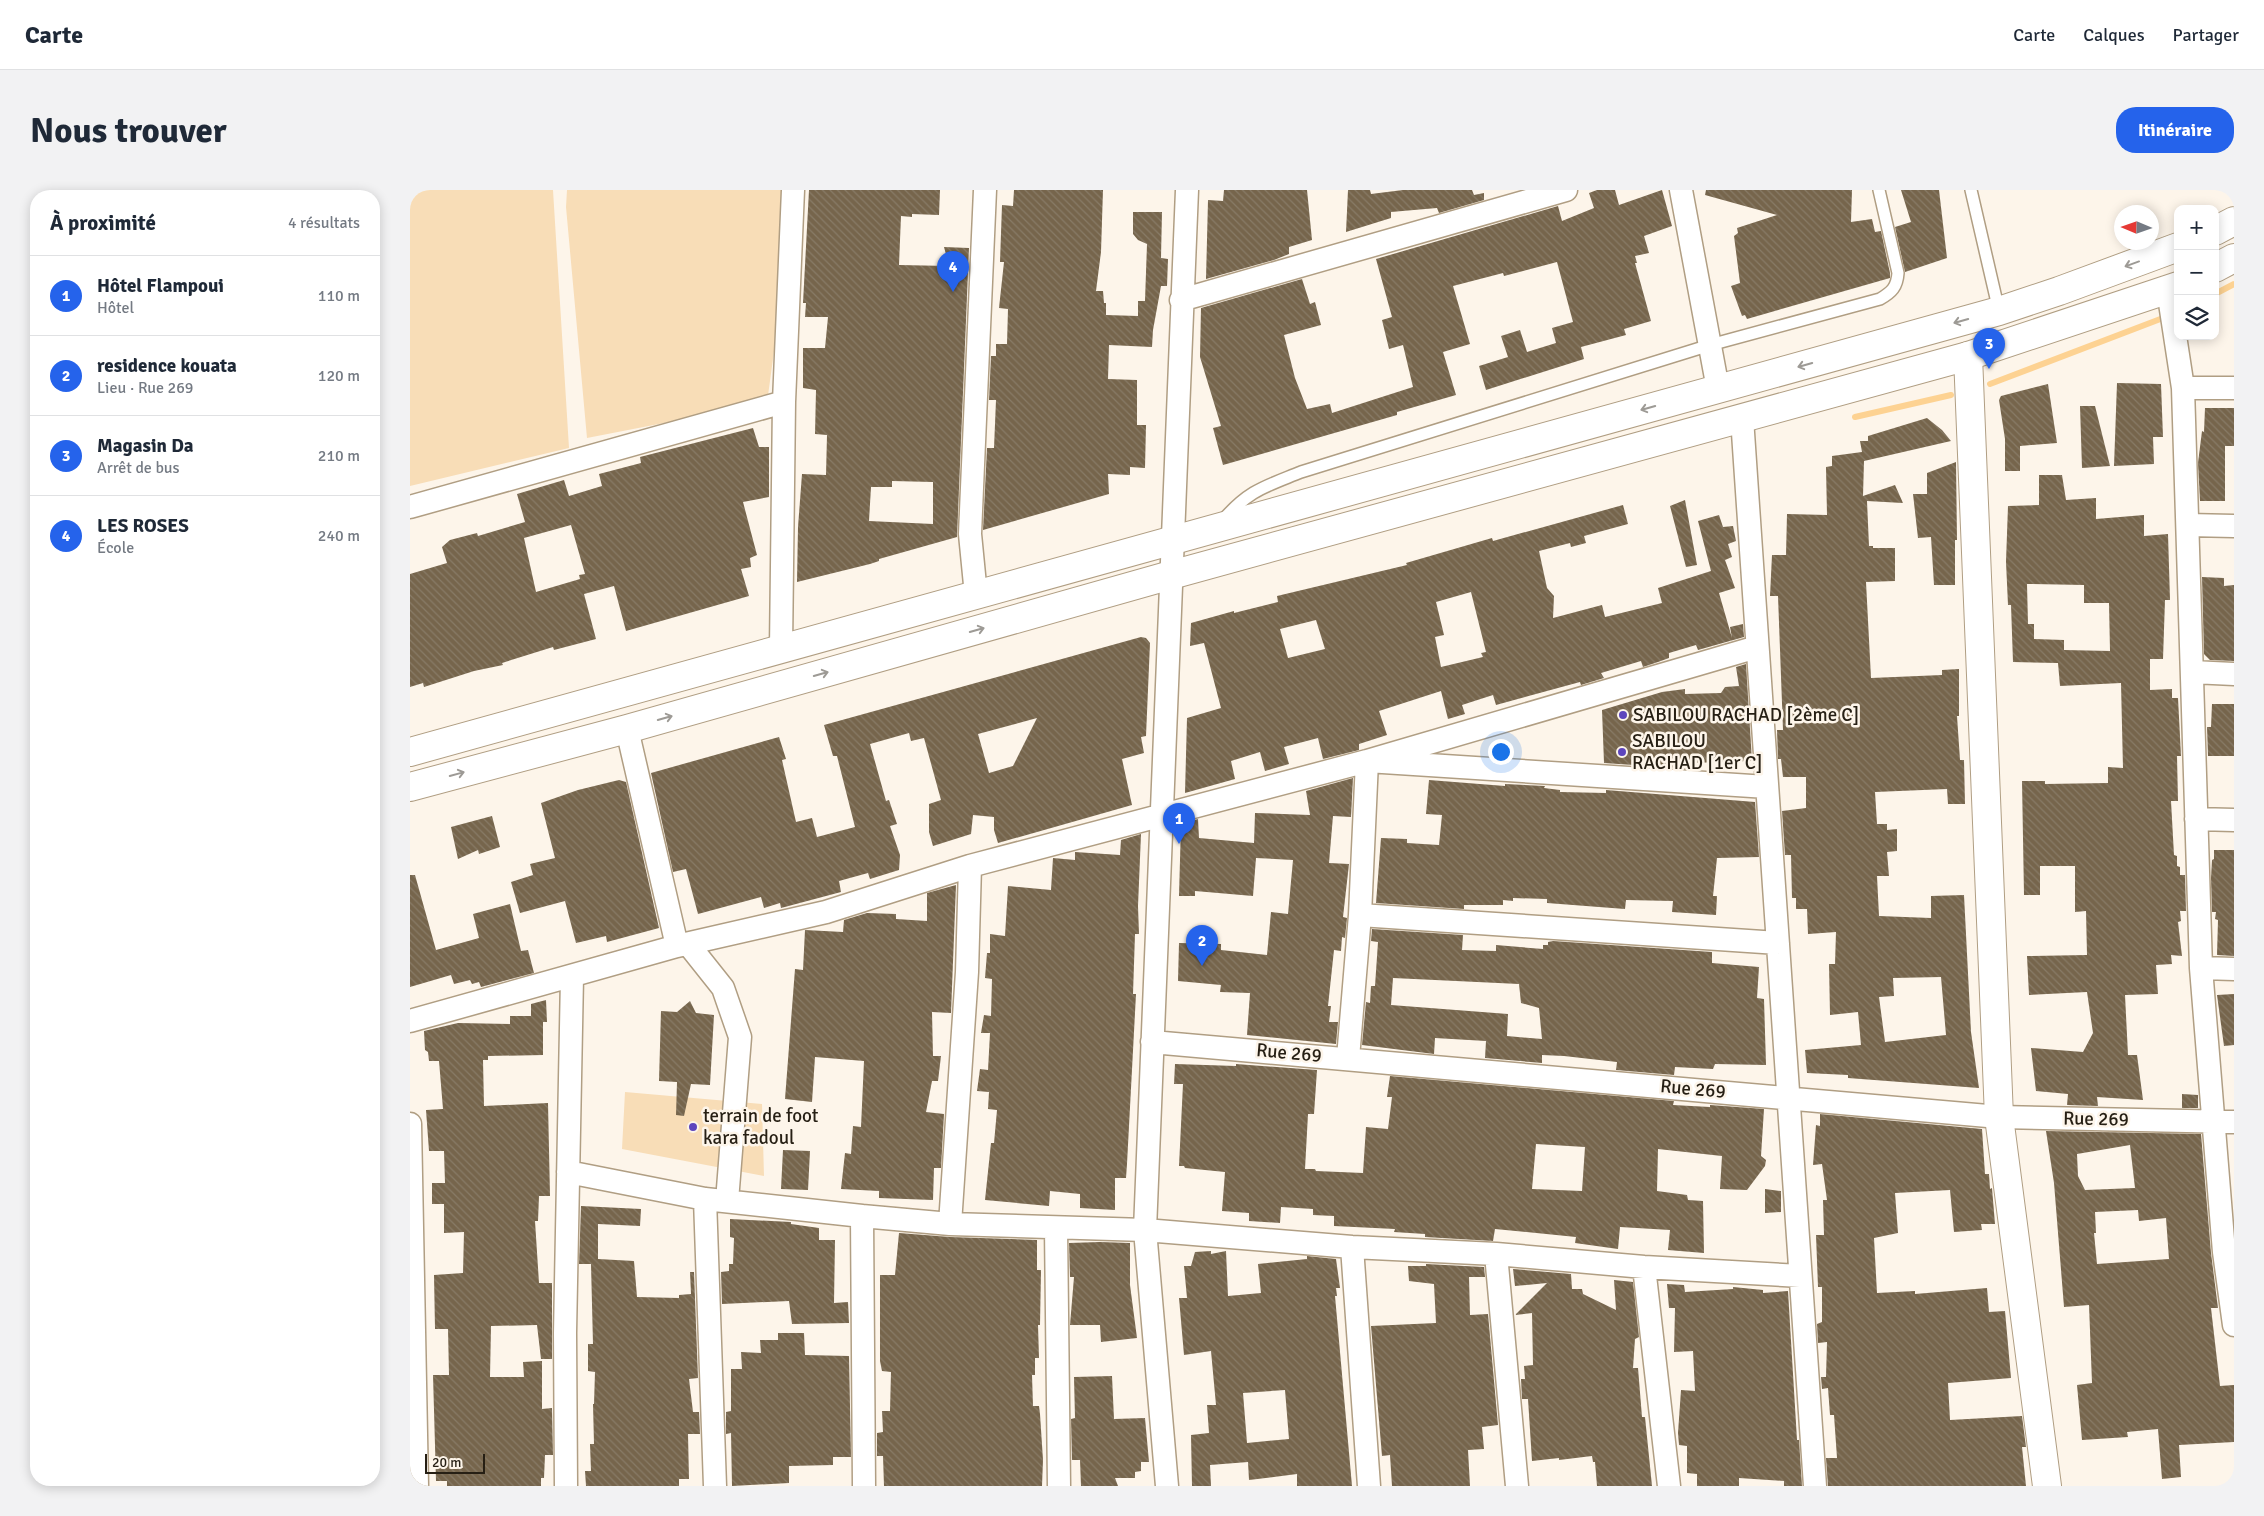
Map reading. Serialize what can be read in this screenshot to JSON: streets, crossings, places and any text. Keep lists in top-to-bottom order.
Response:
{
  "streets": {
    "street": ["Rue 269"]
  },
  "places": ["SABILOU RACHAD [2ème C]", "SABILOU RACHAD [1er C]", "terrain de foot kara fadoul"],
  "scale_bar": "20 m",
  "north": "left",
  "page": {
    "header": "Carte",
    "nav": ["Carte", "Calques", "Partager"],
    "buttons": "Itinéraire",
    "title": "Nous trouver",
    "heading": ["À proximité", "4 résultats"],
    "map_buttons": ["+", "−"],
    "pins": [
      "4",
      "3",
      "1",
      "2"
    ],
    "list": [
      {
        "mark": "1",
        "name": "Hôtel Flampoui",
        "note": "Hôtel",
        "value": "110 m"
      },
      {
        "mark": "2",
        "name": "residence kouata",
        "note": "Lieu · Rue 269",
        "value": "120 m"
      },
      {
        "mark": "3",
        "name": "Magasin Da",
        "note": "Arrêt de bus",
        "value": "210 m"
      },
      {
        "mark": "4",
        "name": "LES ROSES",
        "note": "École",
        "value": "240 m"
      }
    ],
    "scale": "20 m"
  }
}
